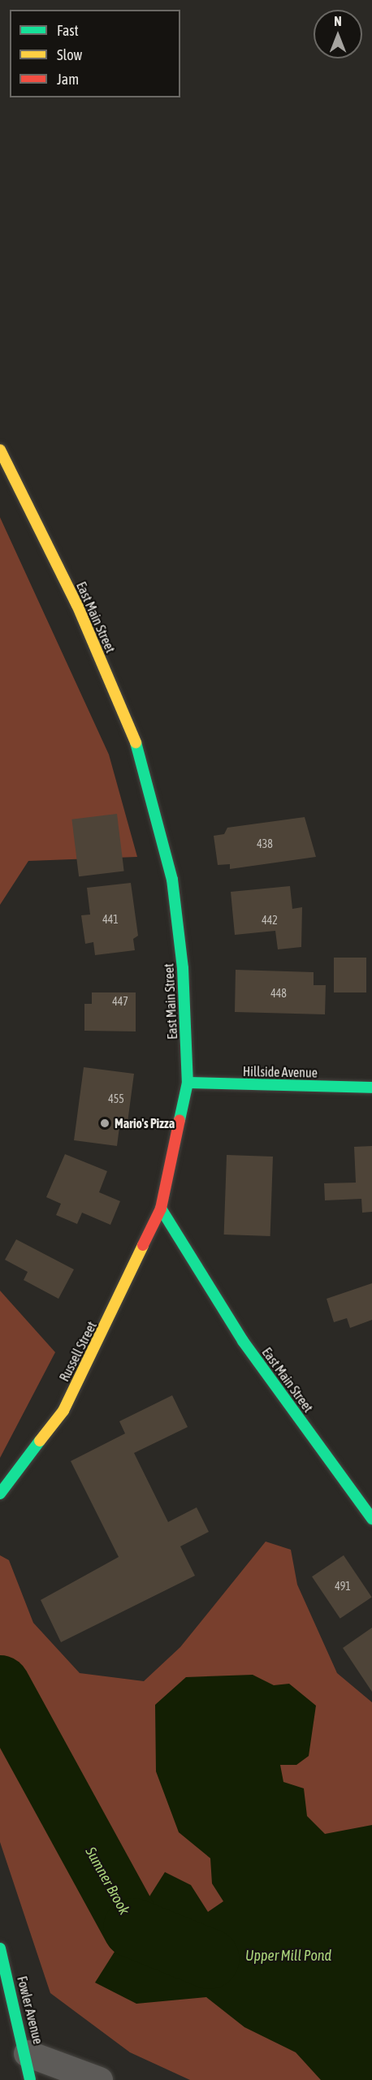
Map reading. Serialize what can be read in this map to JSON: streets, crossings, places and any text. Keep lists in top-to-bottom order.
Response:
{
  "streets": {
    "main road": [
      "East Main Street",
      "Hillside Avenue",
      "Russell Street",
      "Fowler Avenue"
    ]
  },
  "crossings": [
    ["East Main Street", "Hillside Avenue"],
    ["East Main Street", "Russell Street"]
  ],
  "water": ["Sumner Brook", "Upper Mill Pond"],
  "places": ["Mario's Pizza"],
  "house_numbers": [
    "438",
    "441",
    "442",
    "448",
    "447",
    "455",
    "491"
  ],
  "legend": ["Fast", "Slow", "Jam"],
  "north": "top"
}
